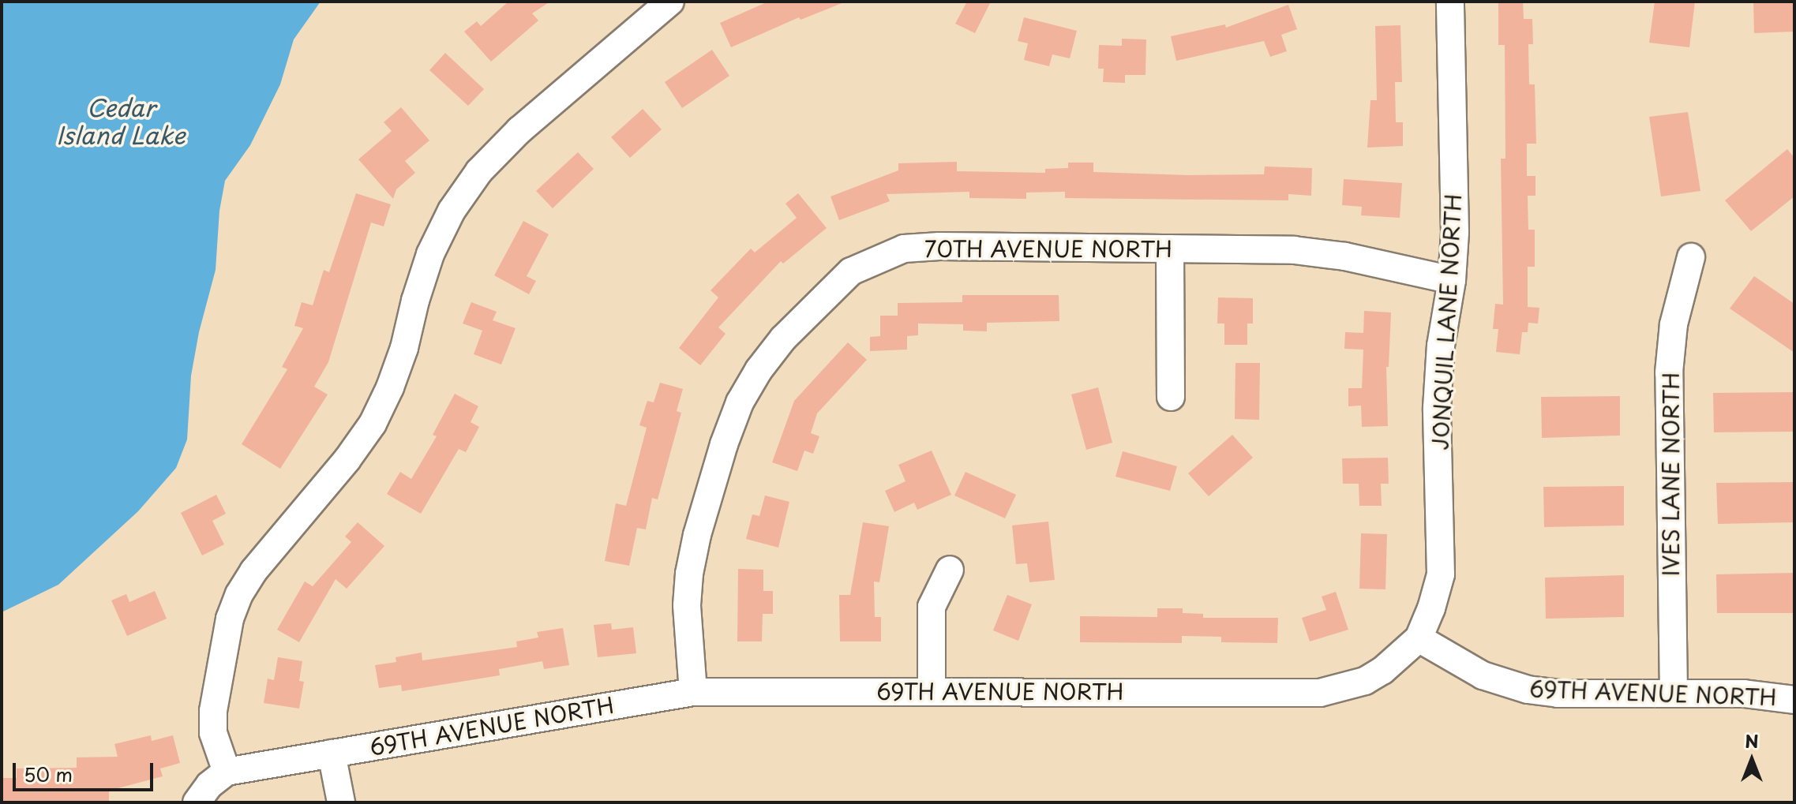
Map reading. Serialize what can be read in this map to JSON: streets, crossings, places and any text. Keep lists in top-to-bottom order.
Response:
{
  "streets": {
    "street": [
      "70TH AVENUE NORTH",
      "JONQUIL LANE NORTH",
      "IVES LANE NORTH",
      "69TH AVENUE NORTH"
    ]
  },
  "crossings": [
    ["70TH AVENUE NORTH", "JONQUIL LANE NORTH"],
    ["70TH AVENUE NORTH", "69TH AVENUE NORTH"],
    ["JONQUIL LANE NORTH", "69TH AVENUE NORTH"],
    ["IVES LANE NORTH", "69TH AVENUE NORTH"]
  ],
  "water": ["Cedar Island Lake"],
  "scale_bar": "50 m",
  "north": "top"
}
